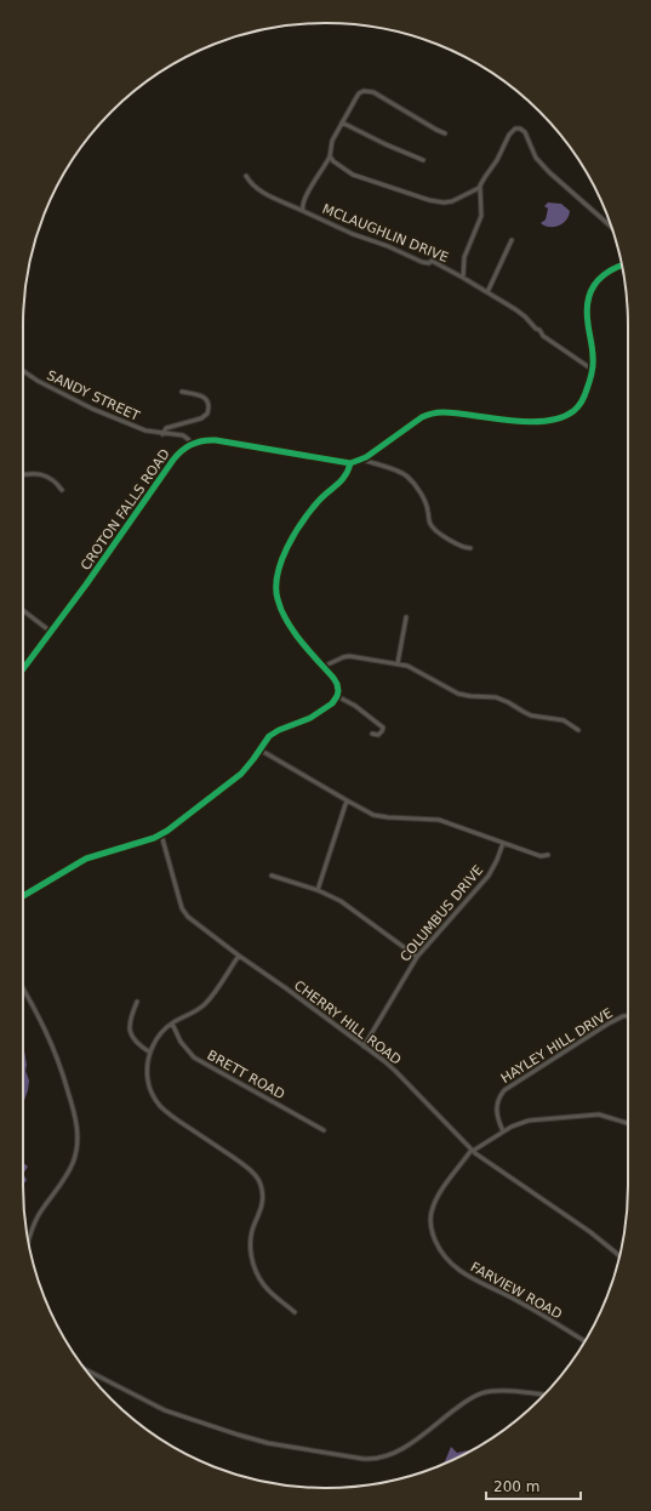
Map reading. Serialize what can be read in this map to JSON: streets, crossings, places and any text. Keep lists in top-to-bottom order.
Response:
{
  "streets": {
    "street": [
      "MCLAUGHLIN DRIVE",
      "SANDY STREET",
      "CROTON FALLS ROAD",
      "COLUMBUS DRIVE",
      "CHERRY HILL ROAD",
      "HAYLEY HILL DRIVE",
      "BRETT ROAD",
      "FARVIEW ROAD"
    ]
  },
  "crossings": [
    ["SANDY STREET", "CROTON FALLS ROAD"],
    ["COLUMBUS DRIVE", "CHERRY HILL ROAD"],
    ["CHERRY HILL ROAD", "FARVIEW ROAD"]
  ],
  "scale_bar": "200 m"
}
